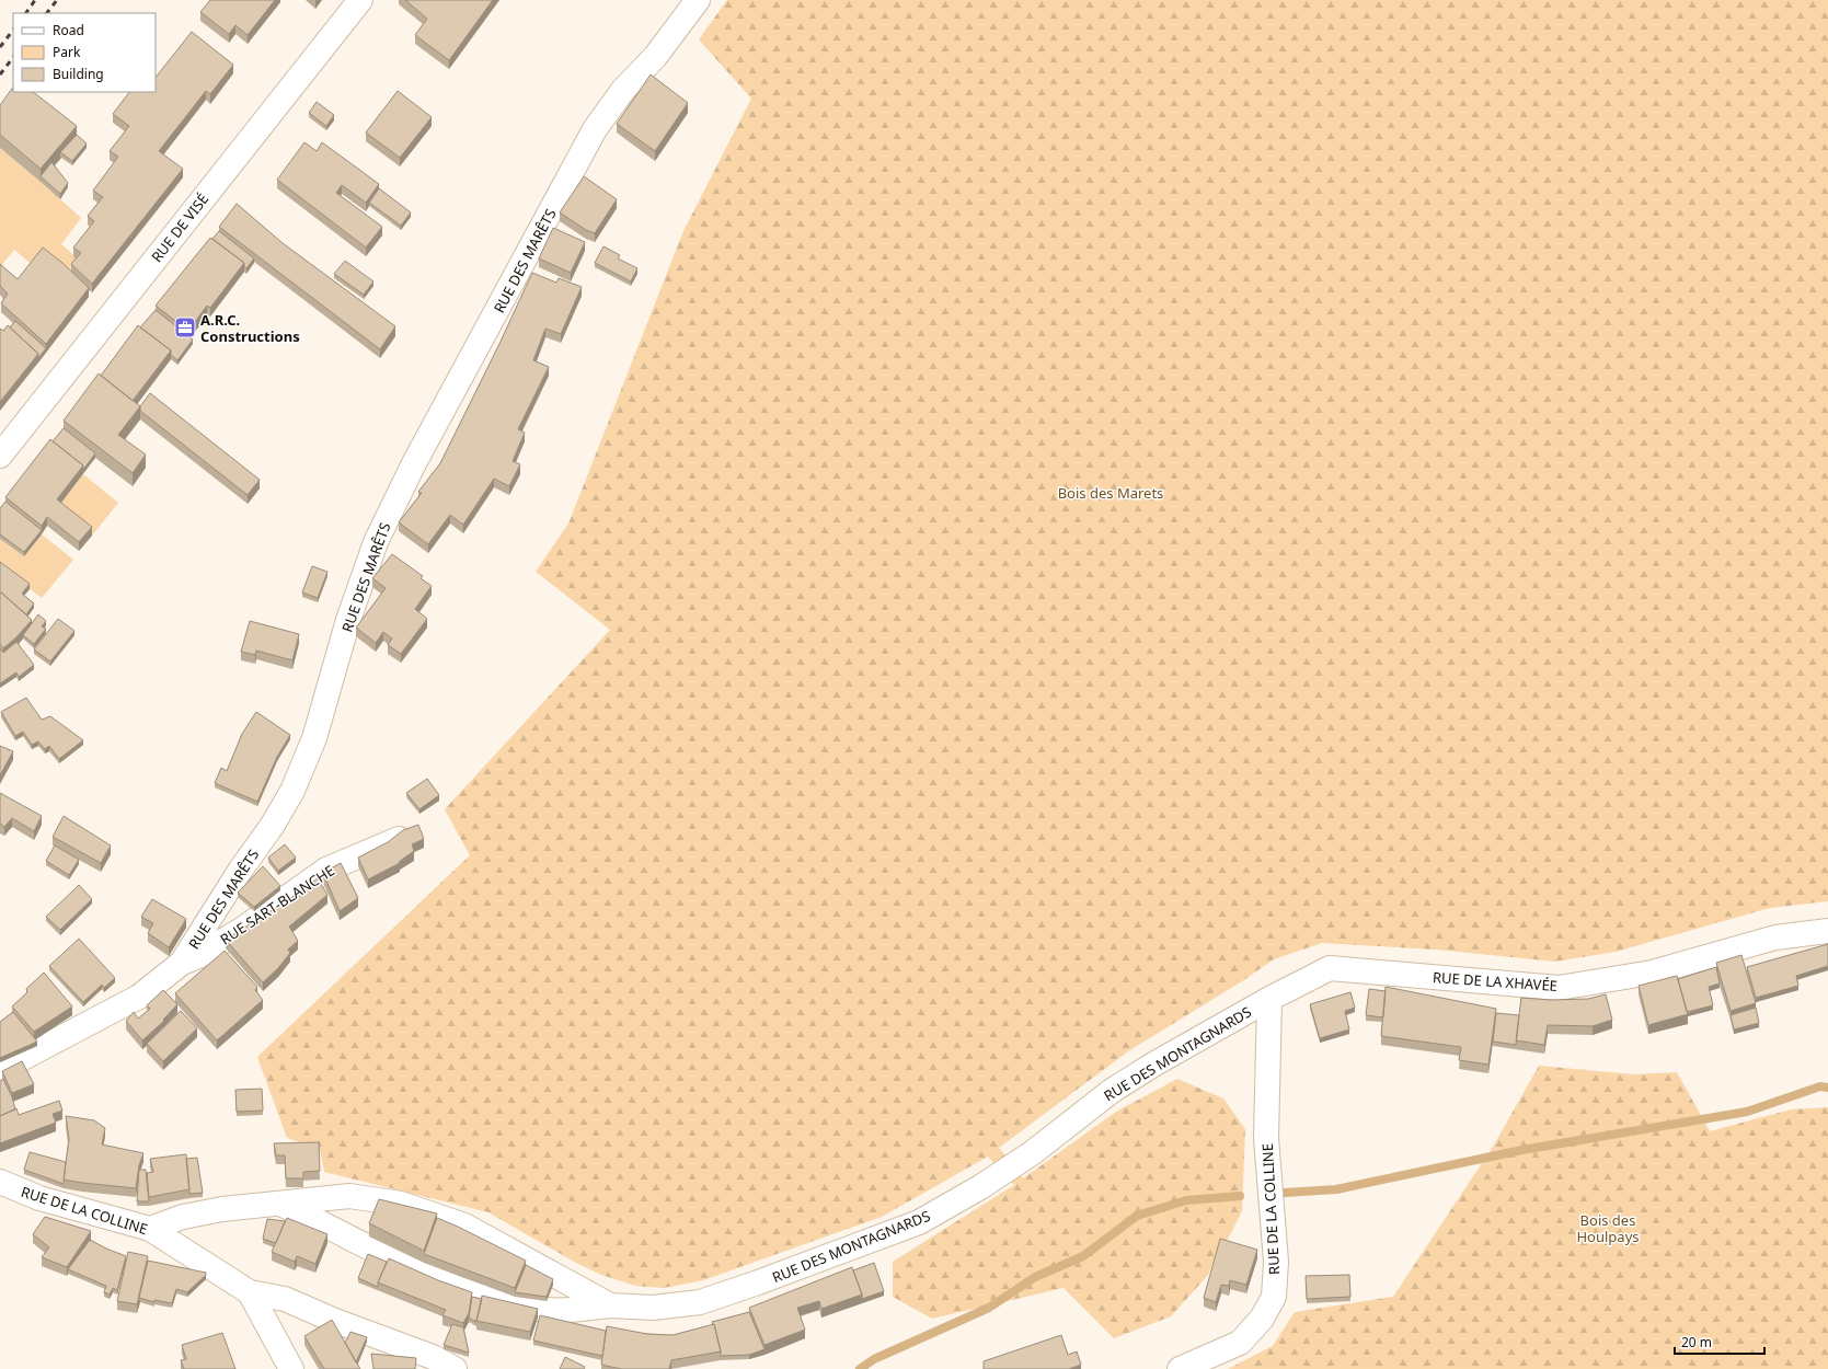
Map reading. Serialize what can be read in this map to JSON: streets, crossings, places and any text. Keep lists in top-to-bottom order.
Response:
{
  "streets": {
    "street": [
      "RUE DE VISÉ",
      "RUE DES MARÊTS",
      "RUE SART-BLANCHE",
      "RUE DE LA XHAVÉE",
      "RUE DES MONTAGNARDS",
      "RUE DE LA COLLINE"
    ]
  },
  "crossings": [
    ["RUE DES MARÊTS", "RUE SART-BLANCHE"],
    ["RUE DE LA XHAVÉE", "RUE DES MONTAGNARDS"],
    ["RUE DE LA XHAVÉE", "RUE DE LA COLLINE"],
    ["RUE DES MONTAGNARDS", "RUE DE LA COLLINE"]
  ],
  "parks": ["Bois des Marets", "Bois des Houlpays"],
  "places": {
    "office": ["A.R.C. Constructions"]
  },
  "legend": ["Road", "Park", "Building"],
  "scale_bar": "20 m"
}
